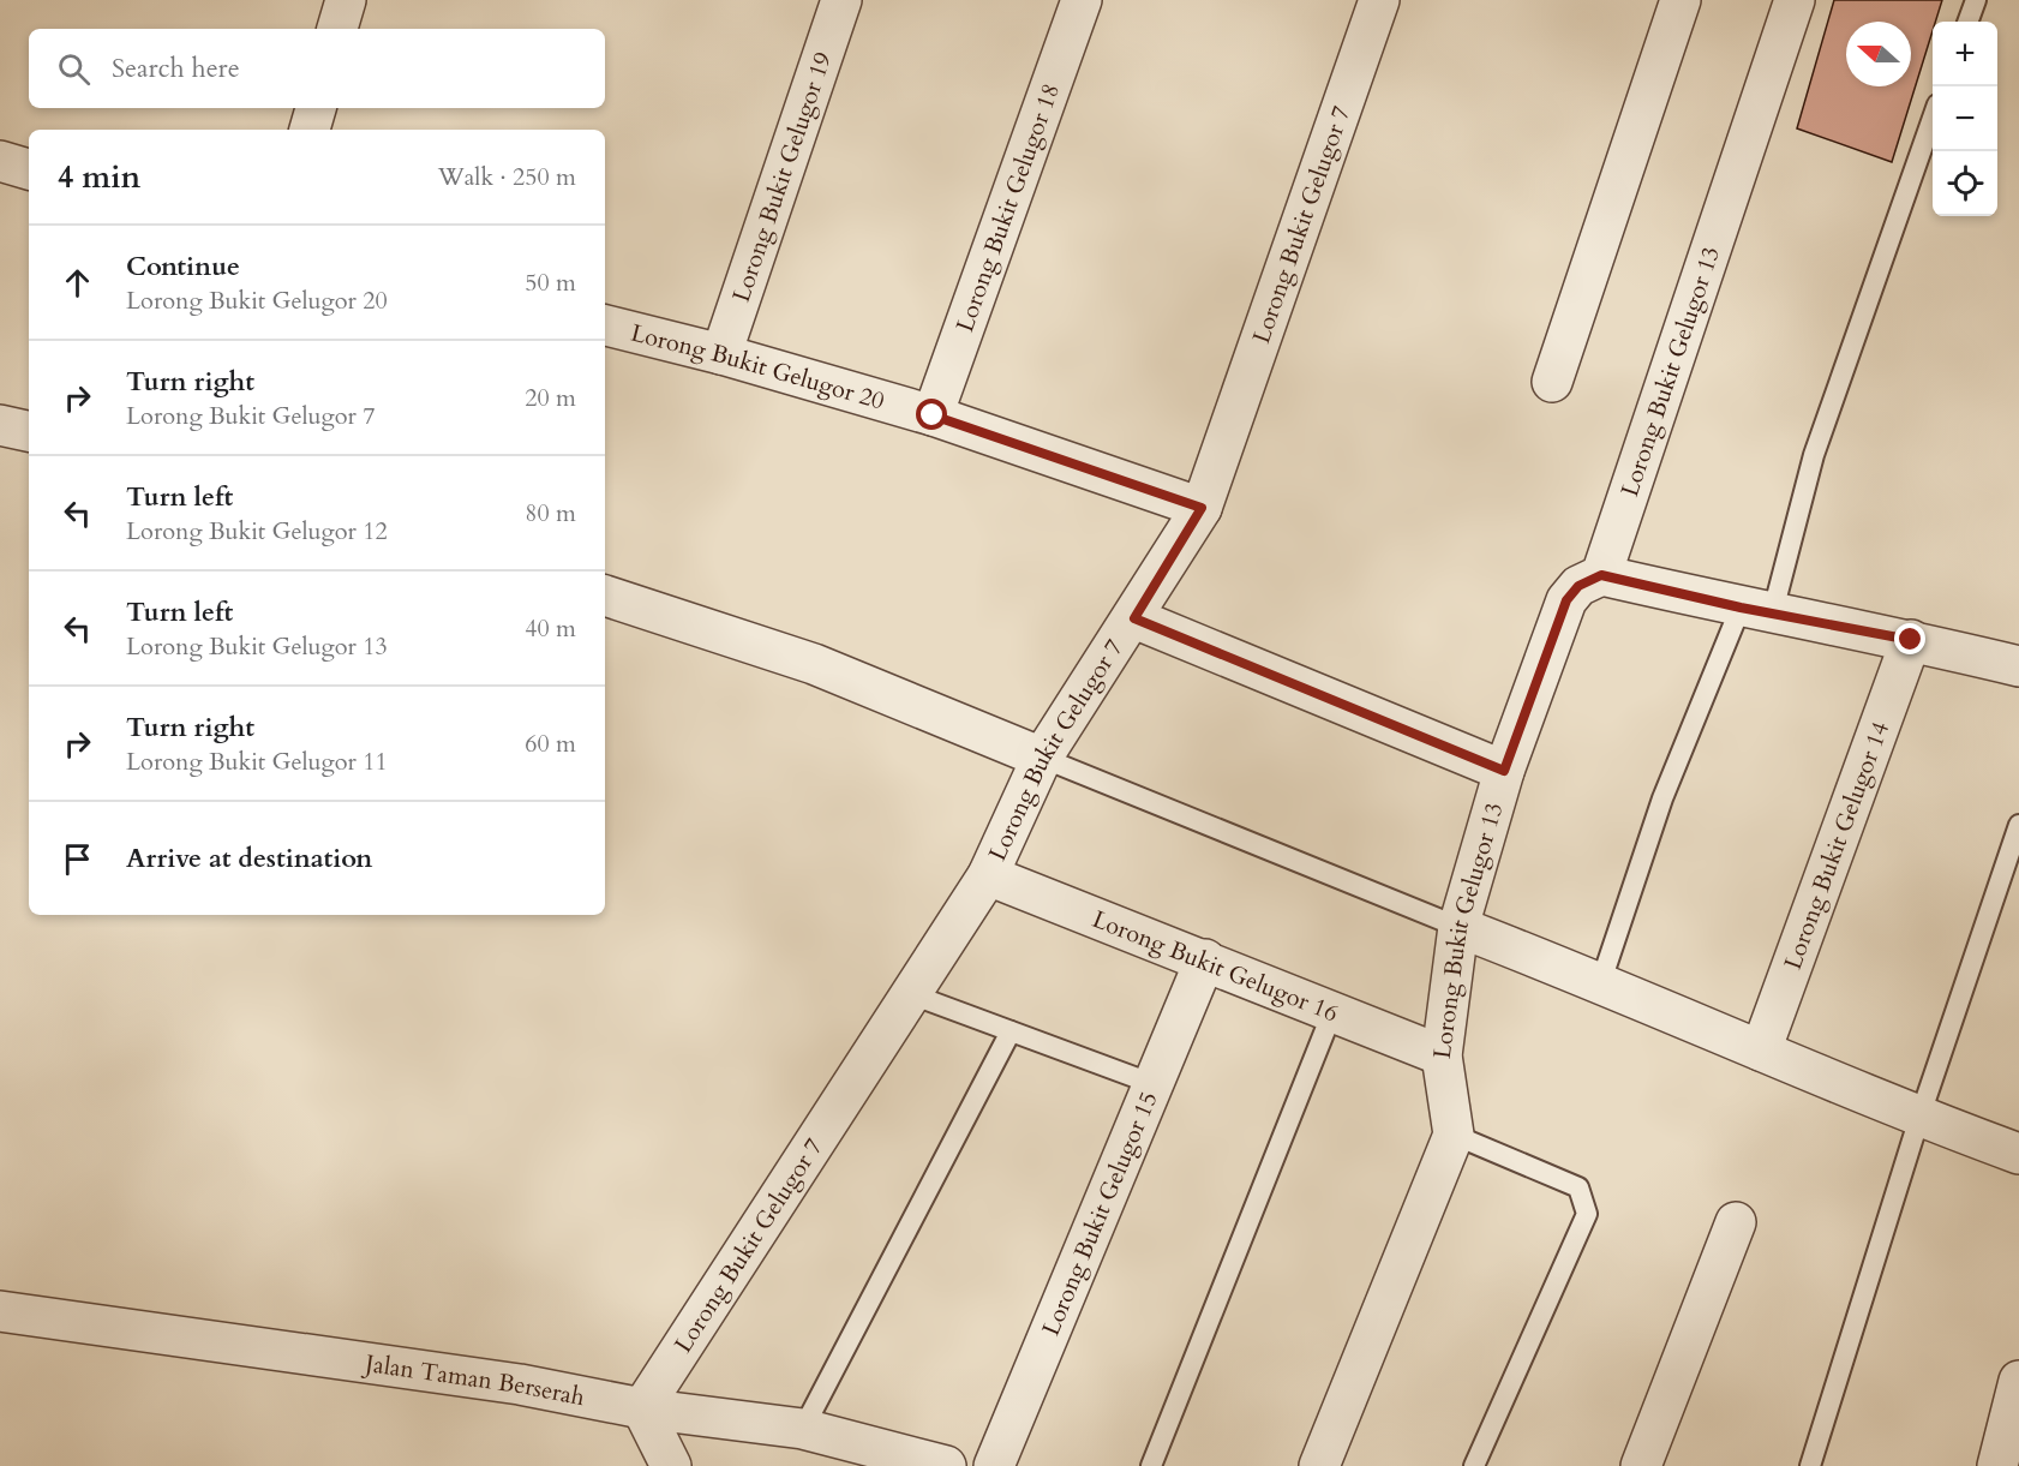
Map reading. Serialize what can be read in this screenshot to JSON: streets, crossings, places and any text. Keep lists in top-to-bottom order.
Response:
{
  "streets": {
    "street": [
      "Lorong Bukit Gelugor 19",
      "Lorong Bukit Gelugor 18",
      "Lorong Bukit Gelugor 7",
      "Lorong Bukit Gelugor 20",
      "Lorong Bukit Gelugor 13",
      "Lorong Bukit Gelugor 14",
      "Lorong Bukit Gelugor 16",
      "Lorong Bukit Gelugor 15",
      "Jalan Taman Berserah"
    ]
  },
  "crossings": [
    ["Lorong Bukit Gelugor 19", "Lorong Bukit Gelugor 20"],
    ["Lorong Bukit Gelugor 18", "Lorong Bukit Gelugor 20"],
    ["Lorong Bukit Gelugor 7", "Lorong Bukit Gelugor 20"],
    ["Lorong Bukit Gelugor 7", "Lorong Bukit Gelugor 16"],
    ["Lorong Bukit Gelugor 7", "Jalan Taman Berserah"],
    ["Lorong Bukit Gelugor 13", "Lorong Bukit Gelugor 16"],
    ["Lorong Bukit Gelugor 16", "Lorong Bukit Gelugor 15"]
  ],
  "north": "left",
  "page": {
    "map_buttons": ["+", "−"],
    "search": "Search here",
    "heading": ["4 min", "Walk · 250 m"],
    "list": [
      ["Continue", "Lorong Bukit Gelugor 20", "50 m"],
      ["Turn right", "Lorong Bukit Gelugor 7", "20 m"],
      ["Turn left", "Lorong Bukit Gelugor 12", "80 m"],
      ["Turn left", "Lorong Bukit Gelugor 13", "40 m"],
      ["Turn right", "Lorong Bukit Gelugor 11", "60 m"],
      "Arrive at destination"
    ]
  }
}
